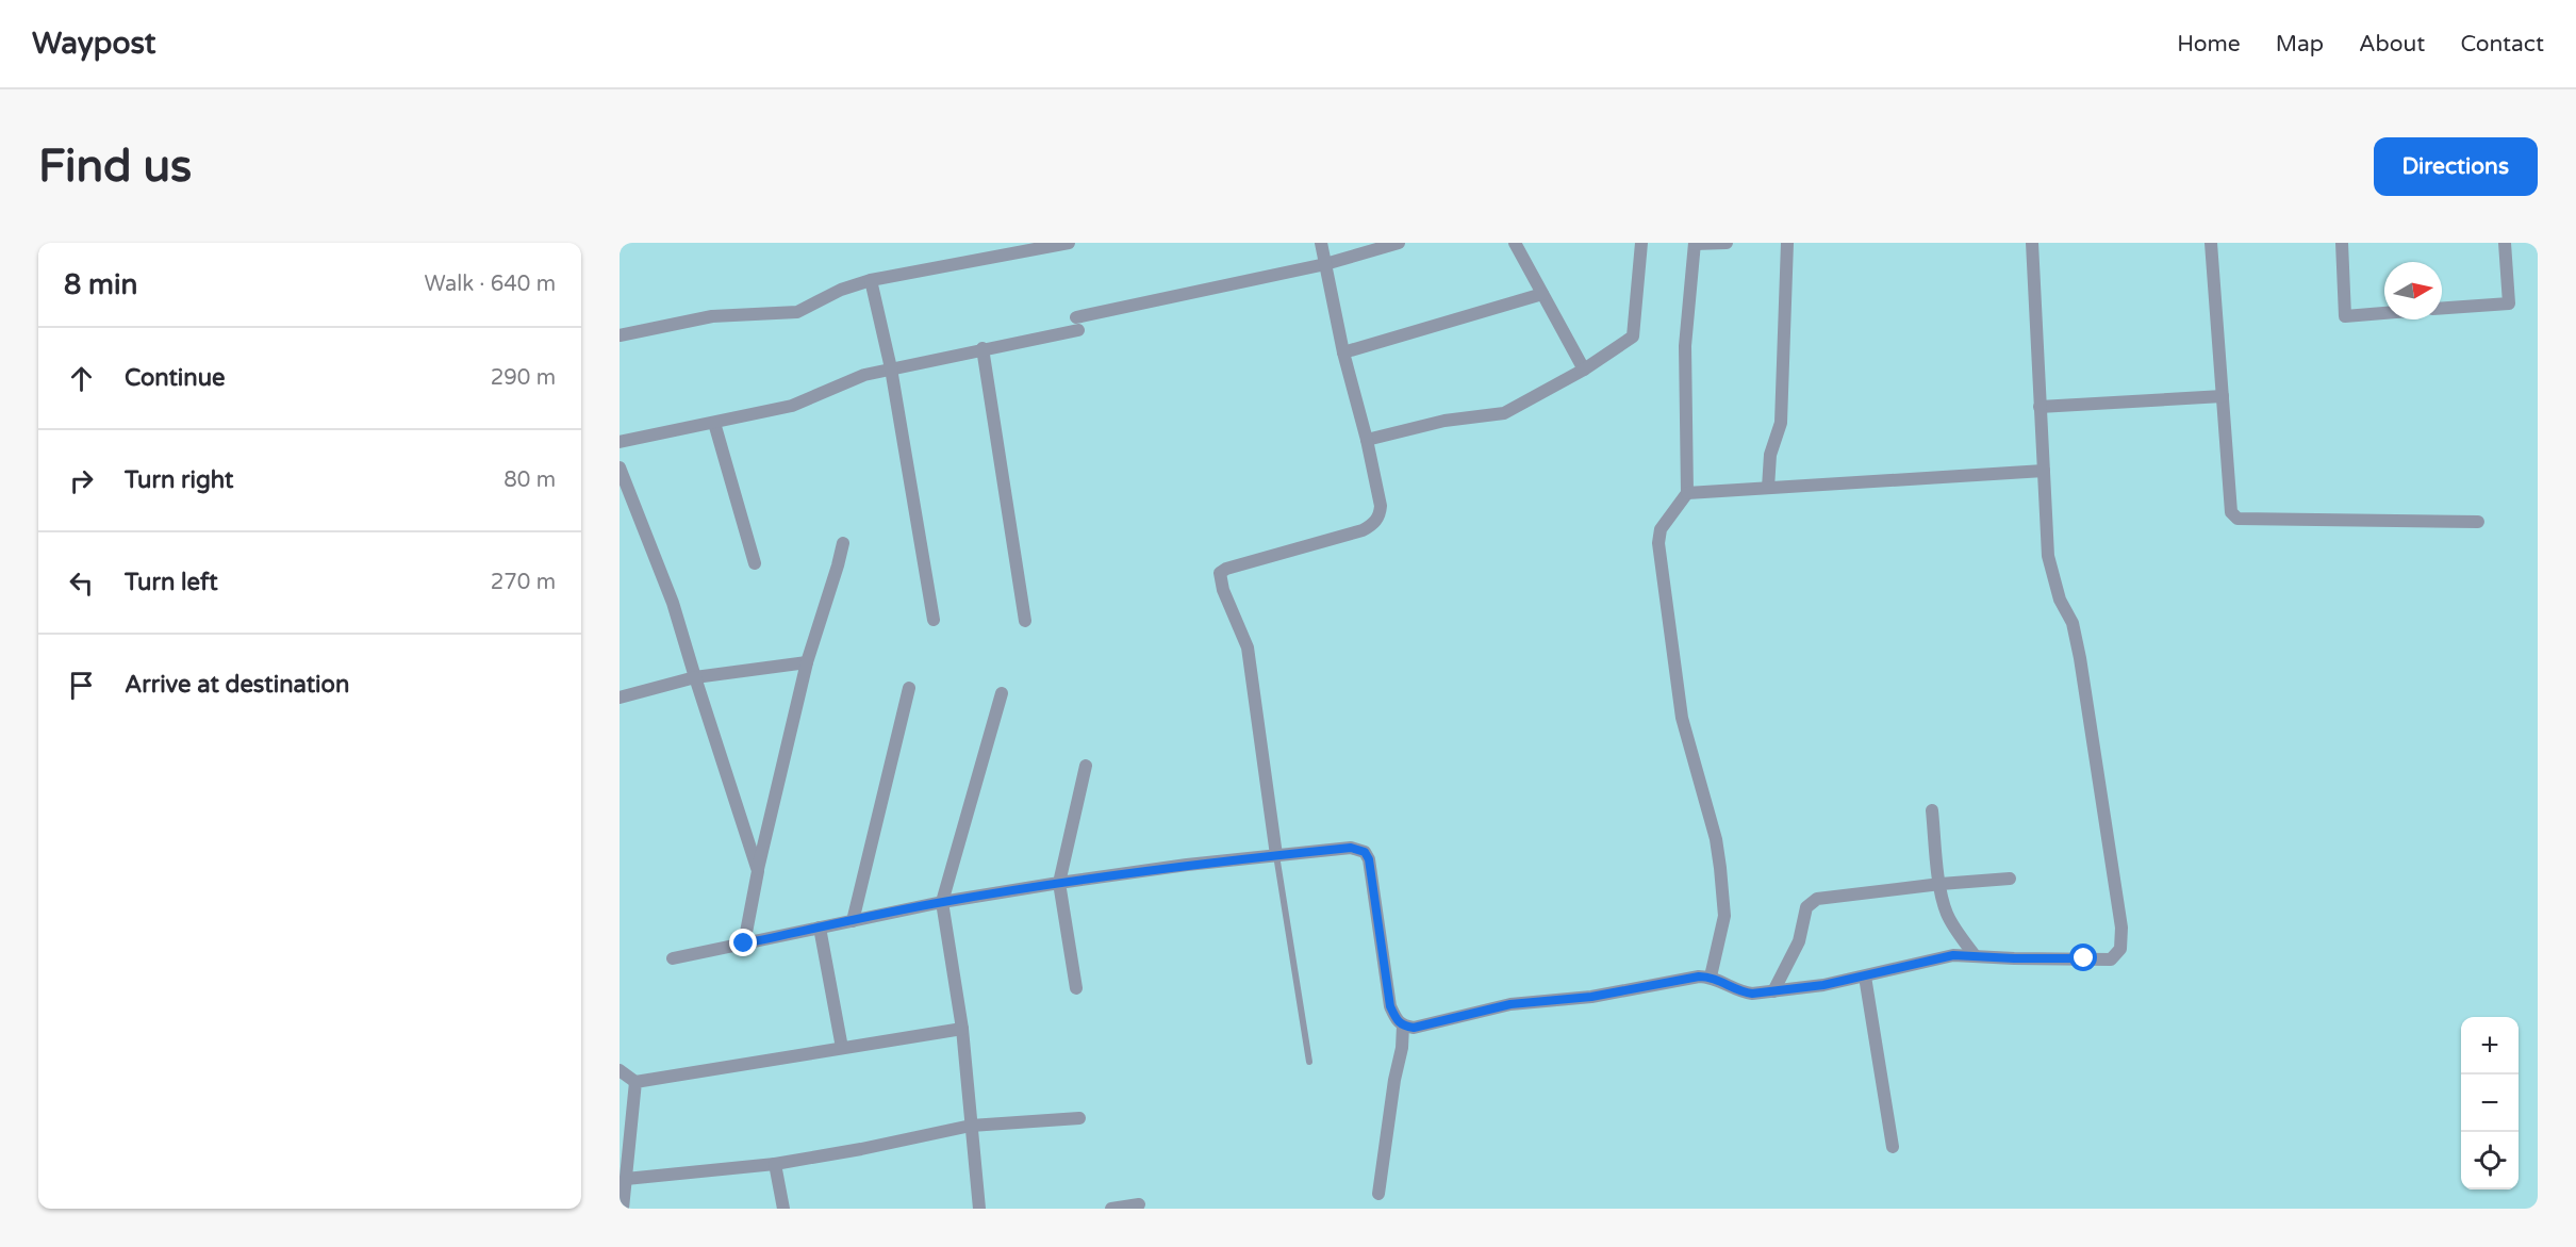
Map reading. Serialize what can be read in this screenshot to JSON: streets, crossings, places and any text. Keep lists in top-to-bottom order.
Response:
{
  "north": "right",
  "page": {
    "header": "Waypost",
    "nav": [
      "Home",
      "Map",
      "About",
      "Contact"
    ],
    "buttons": "Directions",
    "title": "Find us",
    "heading": ["8 min", "Walk · 640 m"],
    "list": [
      ["Continue", "290 m"],
      ["Turn right", "80 m"],
      ["Turn left", "270 m"],
      "Arrive at destination"
    ],
    "map_buttons": ["+", "−"]
  }
}
